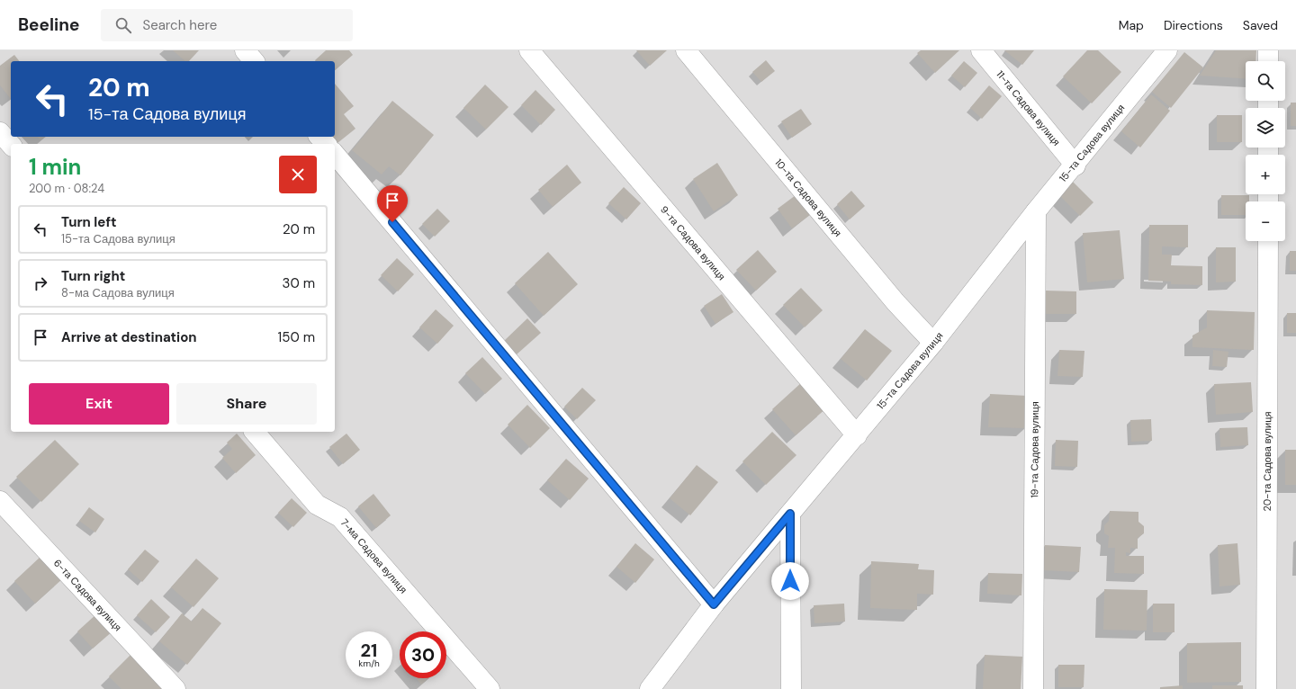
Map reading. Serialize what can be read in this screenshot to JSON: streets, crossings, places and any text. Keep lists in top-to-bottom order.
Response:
{
  "streets": {
    "street": [
      "11-та Садова вулиця",
      "15-та Садова вулиця",
      "10-та Садова вулиця",
      "9-та Садова вулиця",
      "19-та Садова вулиця",
      "20-та Садова вулиця",
      "7-ма Садова вулиця",
      "6-та Садова вулиця"
    ]
  },
  "crossings": [
    ["11-та Садова вулиця", "15-та Садова вулиця"],
    ["15-та Садова вулиця", "10-та Садова вулиця"],
    ["15-та Садова вулиця", "9-та Садова вулиця"],
    ["15-та Садова вулиця", "19-та Садова вулиця"]
  ],
  "page": {
    "header": "Beeline",
    "search": "Search here",
    "nav": ["Map", "Directions", "Saved"],
    "map_buttons": ["+", "−"],
    "turn": ["20 m", "15-та Садова вулиця"],
    "heading": ["1 min", "200 m · 08:24"],
    "list": [
      {
        "name": "Turn left",
        "note": "15-та Садова вулиця",
        "value": "20 m"
      },
      {
        "name": "Turn right",
        "note": "8-ма Садова вулиця",
        "value": "30 m"
      },
      {
        "name": "Arrive at destination",
        "value": "150 m"
      }
    ],
    "buttons": ["Exit", "Share"],
    "speed": "21 km/h",
    "limit": "30"
  }
}
